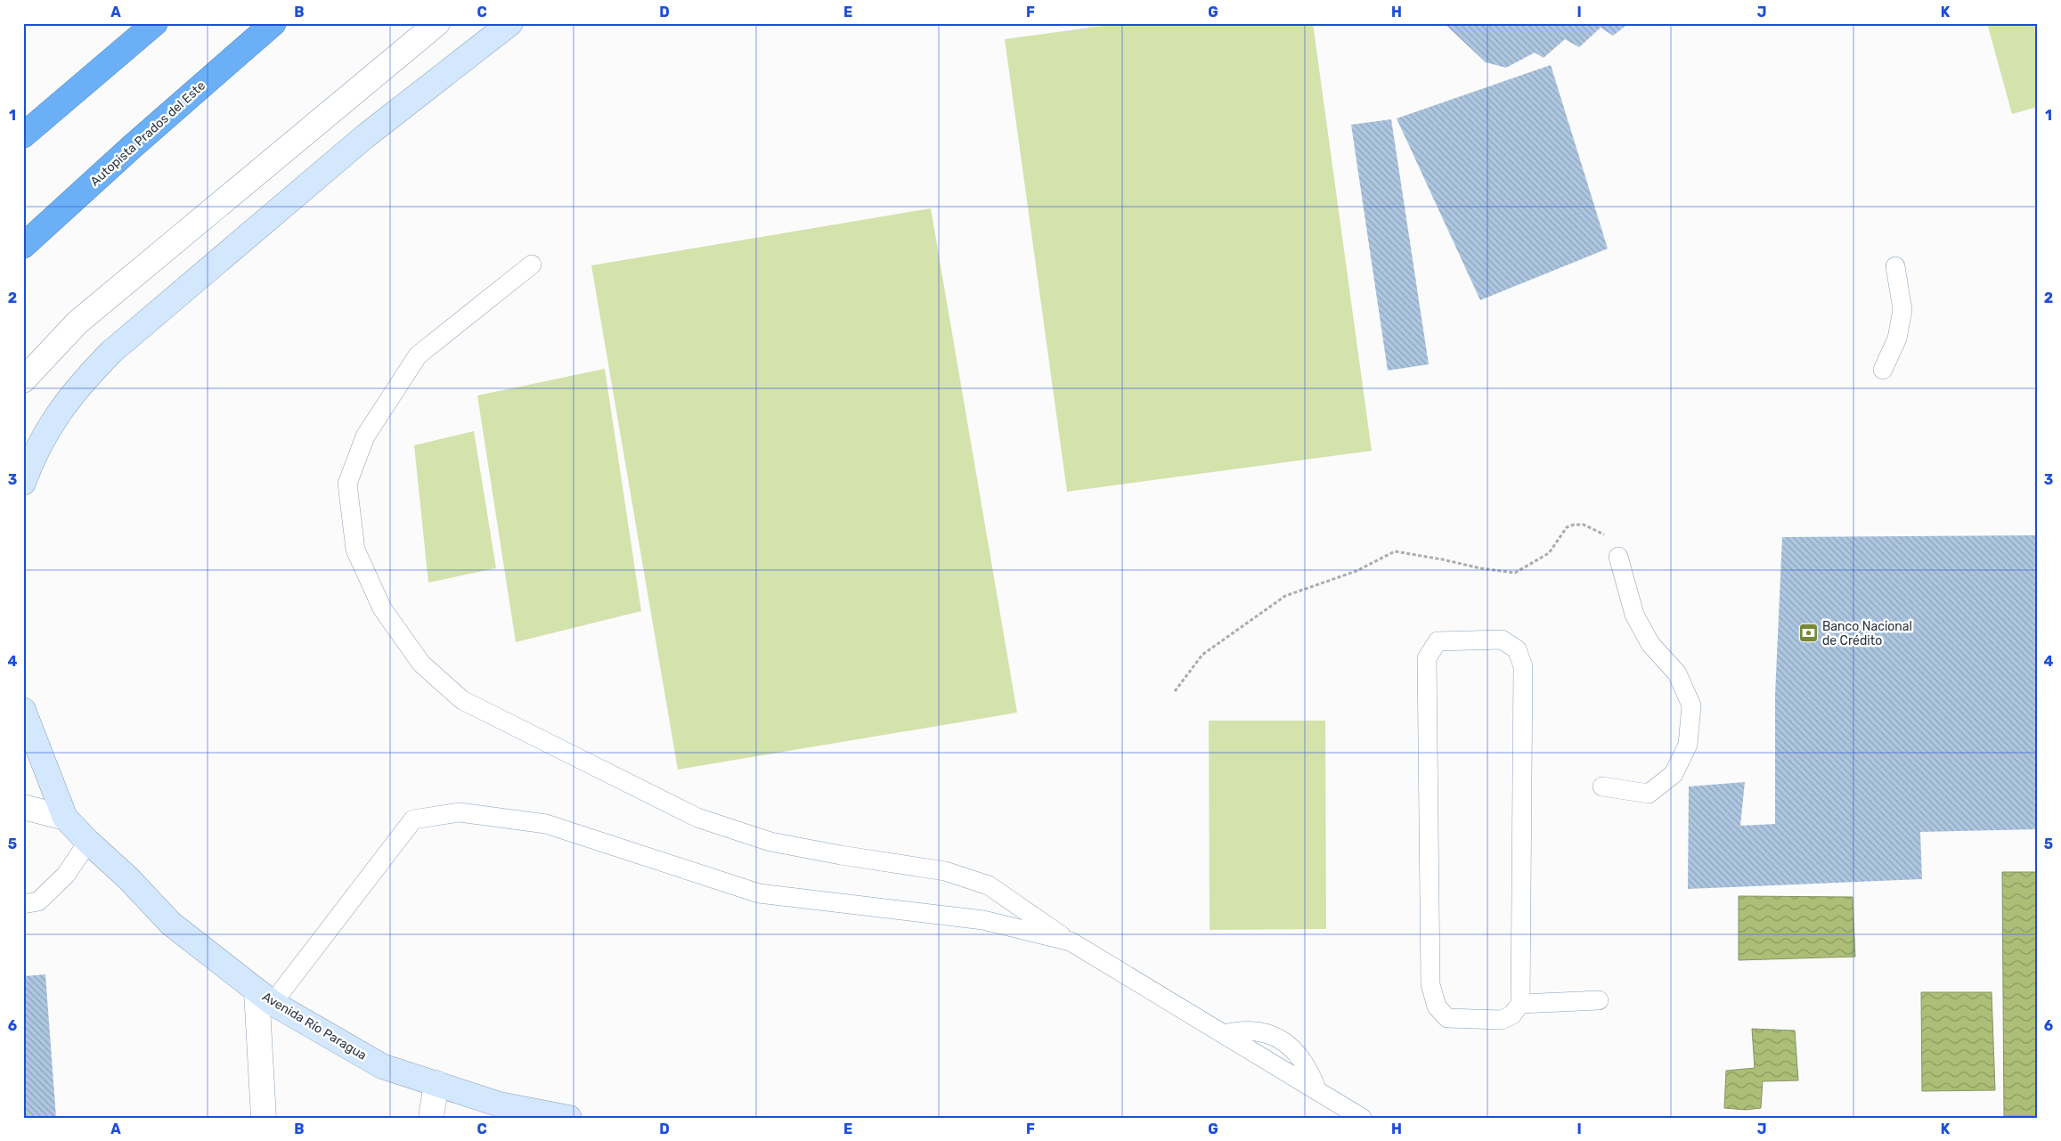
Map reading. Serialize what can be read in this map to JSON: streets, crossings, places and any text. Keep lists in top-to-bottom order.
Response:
{
  "streets": {
    "highway": ["Autopista Prados del Este"],
    "main road": ["Avenida Río Paragua"]
  },
  "places": {
    "bank": ["Banco Nacional de Crédito"]
  },
  "grid": {
    "columns": [
      "A",
      "B",
      "C",
      "D",
      "E",
      "F",
      "G",
      "H",
      "I",
      "J",
      "K"
    ],
    "rows": [
      "1",
      "2",
      "3",
      "4",
      "5",
      "6"
    ]
  }
}
